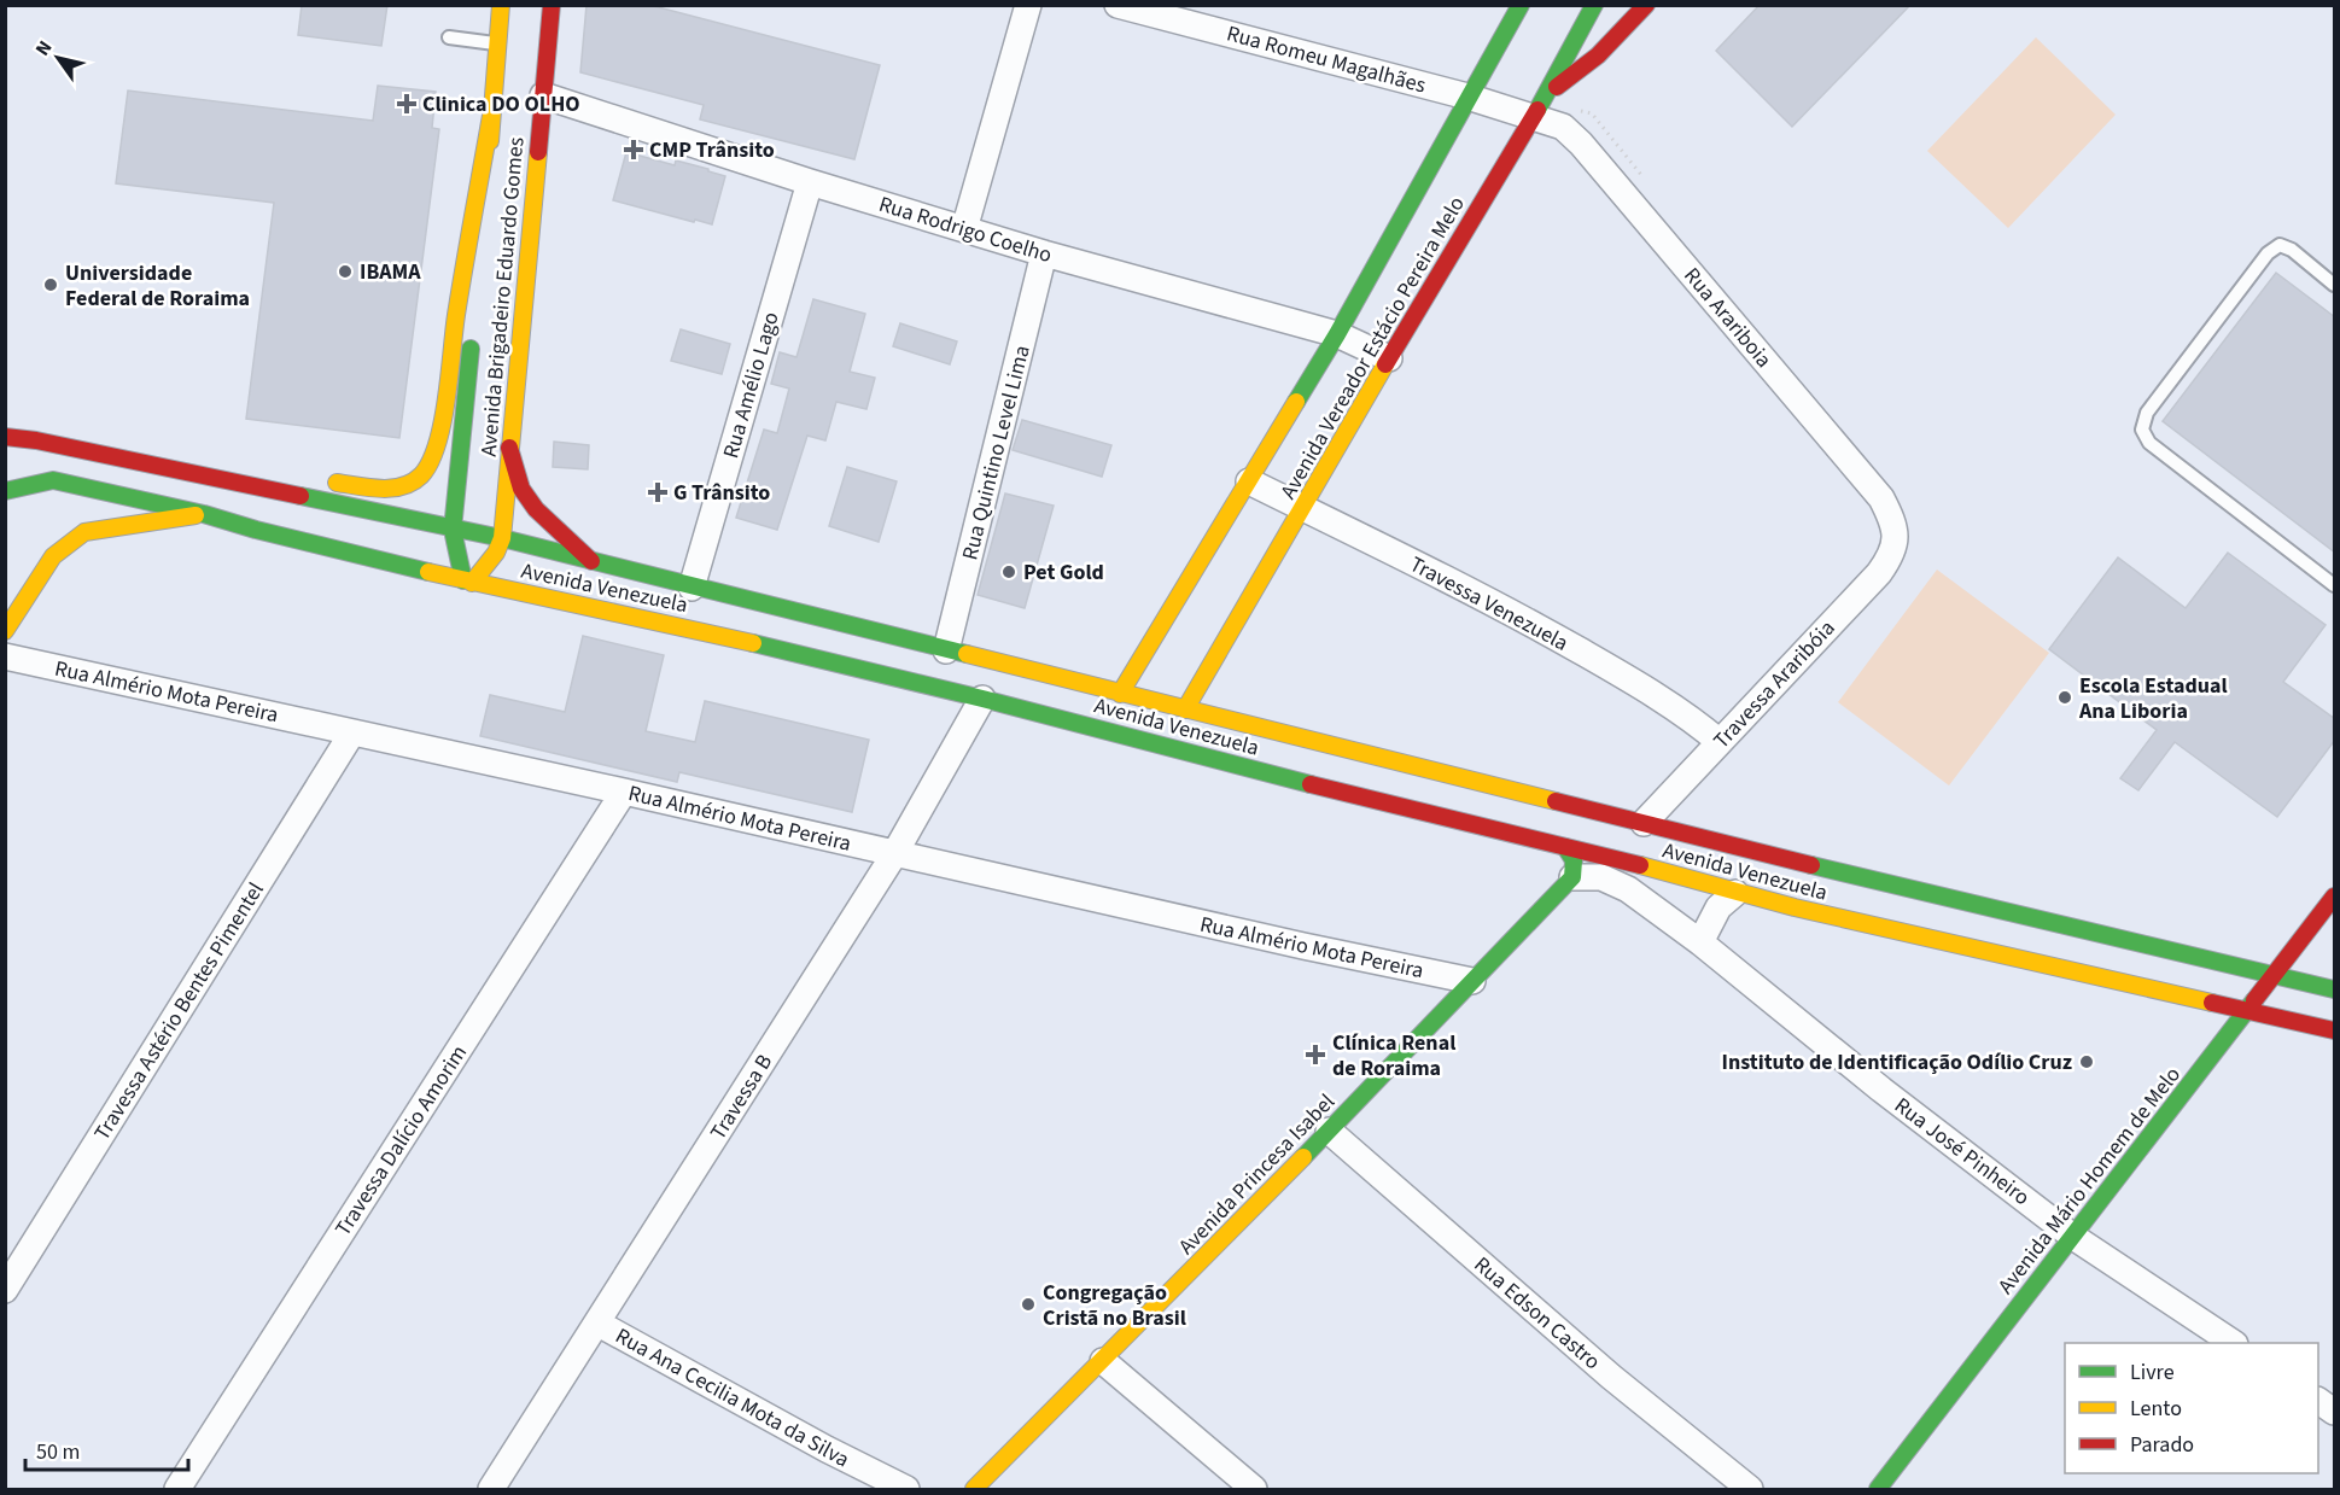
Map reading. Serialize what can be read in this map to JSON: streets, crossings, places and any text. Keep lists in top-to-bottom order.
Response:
{
  "streets": {
    "main road": [
      "Avenida Brigadeiro Eduardo Gomes",
      "Avenida Vereador Estácio Pereira Melo",
      "Avenida Venezuela",
      "Avenida Princesa Isabel",
      "Avenida Mário Homem de Melo"
    ],
    "street": [
      "Rua Romeu Magalhães",
      "Rua Rodrigo Coelho",
      "Rua Arariboia",
      "Rua Amélio Lago",
      "Rua Quintino Level Lima",
      "Travessa Venezuela",
      "Travessa Araribóia",
      "Rua Almério Mota Pereira",
      "Travessa Astério Bentes Pimentel",
      "Travessa B",
      "Travessa Dalício Amorim",
      "Rua José Pinheiro",
      "Rua Edson Castro",
      "Rua Ana Cecilia Mota da Silva"
    ]
  },
  "crossings": [
    ["Rua Romeu Magalhães", "Rua Arariboia"],
    ["Rua Romeu Magalhães", "Avenida Vereador Estácio Pereira Melo"],
    ["Rua Rodrigo Coelho", "Avenida Brigadeiro Eduardo Gomes"],
    ["Rua Rodrigo Coelho", "Avenida Vereador Estácio Pereira Melo"],
    ["Rua Rodrigo Coelho", "Rua Amélio Lago"],
    ["Rua Rodrigo Coelho", "Rua Quintino Level Lima"],
    ["Avenida Brigadeiro Eduardo Gomes", "Avenida Venezuela"],
    ["Rua Arariboia", "Avenida Vereador Estácio Pereira Melo"],
    ["Rua Arariboia", "Travessa Araribóia"],
    ["Avenida Vereador Estácio Pereira Melo", "Avenida Venezuela"],
    ["Avenida Vereador Estácio Pereira Melo", "Travessa Venezuela"],
    ["Rua Amélio Lago", "Avenida Venezuela"],
    ["Rua Quintino Level Lima", "Avenida Venezuela"],
    ["Avenida Venezuela", "Travessa Araribóia"],
    ["Avenida Venezuela", "Travessa B"],
    ["Avenida Venezuela", "Avenida Mário Homem de Melo"],
    ["Travessa Venezuela", "Travessa Araribóia"],
    ["Rua Almério Mota Pereira", "Travessa Astério Bentes Pimentel"],
    ["Rua Almério Mota Pereira", "Travessa B"],
    ["Rua Almério Mota Pereira", "Travessa Dalício Amorim"],
    ["Rua Almério Mota Pereira", "Avenida Princesa Isabel"],
    ["Travessa B", "Rua Ana Cecilia Mota da Silva"],
    ["Rua José Pinheiro", "Avenida Princesa Isabel"],
    ["Rua José Pinheiro", "Avenida Mário Homem de Melo"],
    ["Avenida Princesa Isabel", "Rua Edson Castro"]
  ],
  "places": {
    "health": [
      "Clinica DO OLHO",
      "CMP Trânsito",
      "G Trânsito",
      "Clínica Renal de Roraima"
    ],
    "other": [
      "IBAMA",
      "Universidade Federal de Roraima",
      "Pet Gold",
      "Escola Estadual Ana Liboria",
      "Instituto de Identificação Odílio Cruz",
      "Congregação Cristã no Brasil"
    ]
  },
  "legend": ["Livre", "Lento", "Parado"],
  "scale_bar": "50 m",
  "north": "top left"
}
